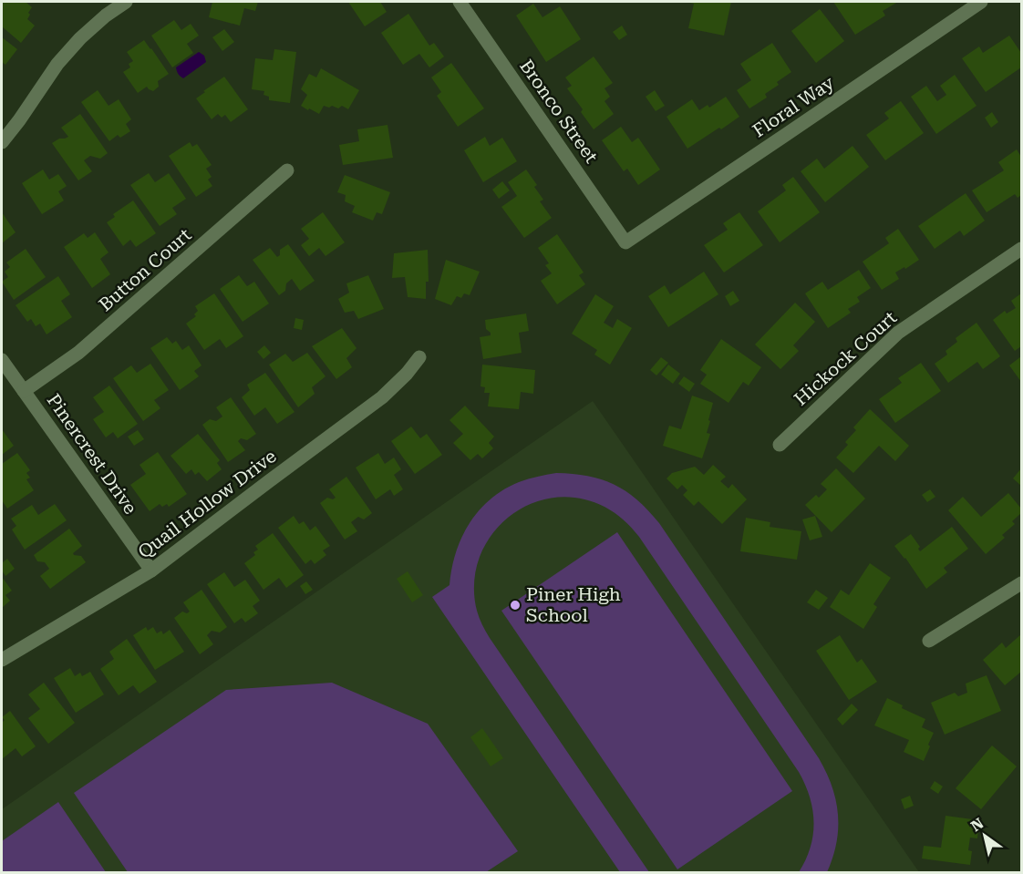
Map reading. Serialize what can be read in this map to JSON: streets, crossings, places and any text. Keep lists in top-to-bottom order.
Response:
{
  "streets": {
    "street": [
      "Floral Way",
      "Bronco Street",
      "Button Court",
      "Hickock Court",
      "Pinercrest Drive",
      "Quail Hollow Drive"
    ]
  },
  "crossings": [
    ["Floral Way", "Bronco Street"],
    ["Button Court", "Pinercrest Drive"],
    ["Pinercrest Drive", "Quail Hollow Drive"]
  ],
  "places": ["Piner High School"],
  "north": "top left"
}
